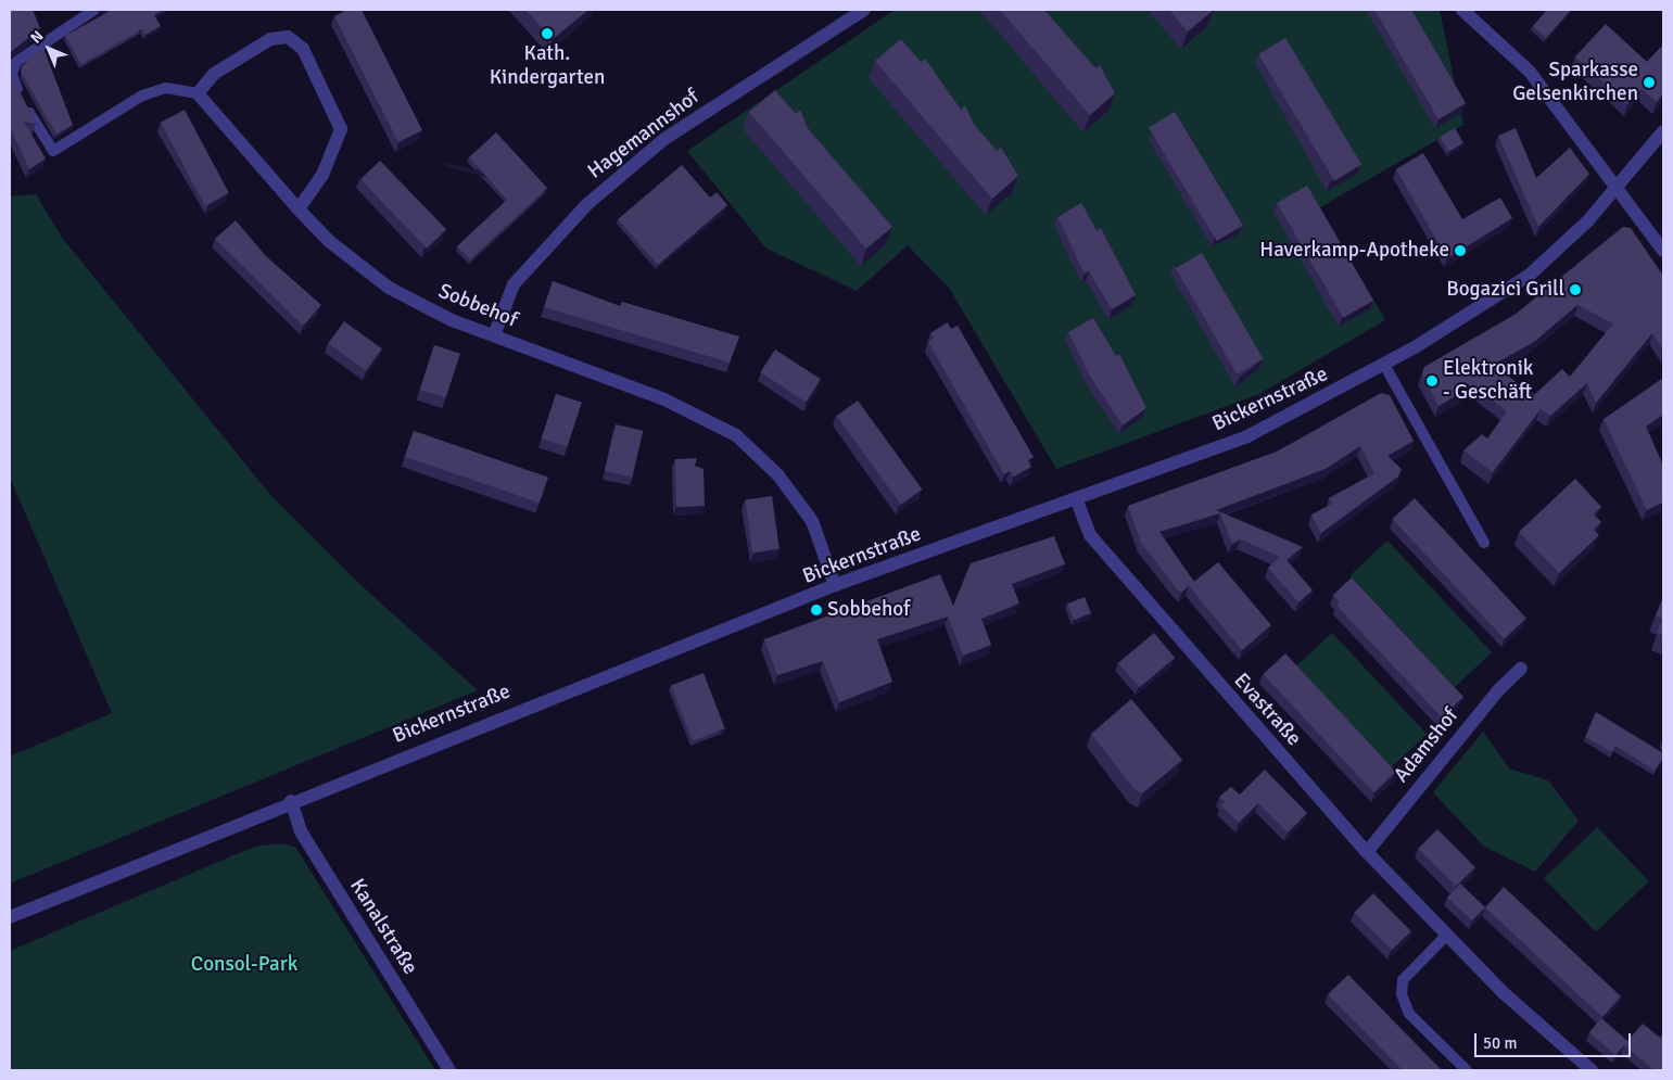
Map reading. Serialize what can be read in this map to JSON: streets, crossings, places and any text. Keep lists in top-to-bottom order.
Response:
{
  "streets": {
    "street": [
      "Hagemannshof",
      "Sobbehof",
      "Bickernstraße",
      "Evastraße",
      "Adamshof",
      "Kanalstraße"
    ]
  },
  "crossings": [
    ["Hagemannshof", "Sobbehof"],
    ["Sobbehof", "Bickernstraße"],
    ["Bickernstraße", "Evastraße"],
    ["Bickernstraße", "Kanalstraße"],
    ["Evastraße", "Adamshof"]
  ],
  "parks": ["Consol-Park"],
  "places": [
    "Kath. Kindergarten",
    "Sparkasse Gelsenkirchen",
    "Haverkamp-Apotheke",
    "Bogazici Grill",
    "Elektronik - Geschäft",
    "Sobbehof"
  ],
  "scale_bar": "50 m",
  "north": "top left"
}
